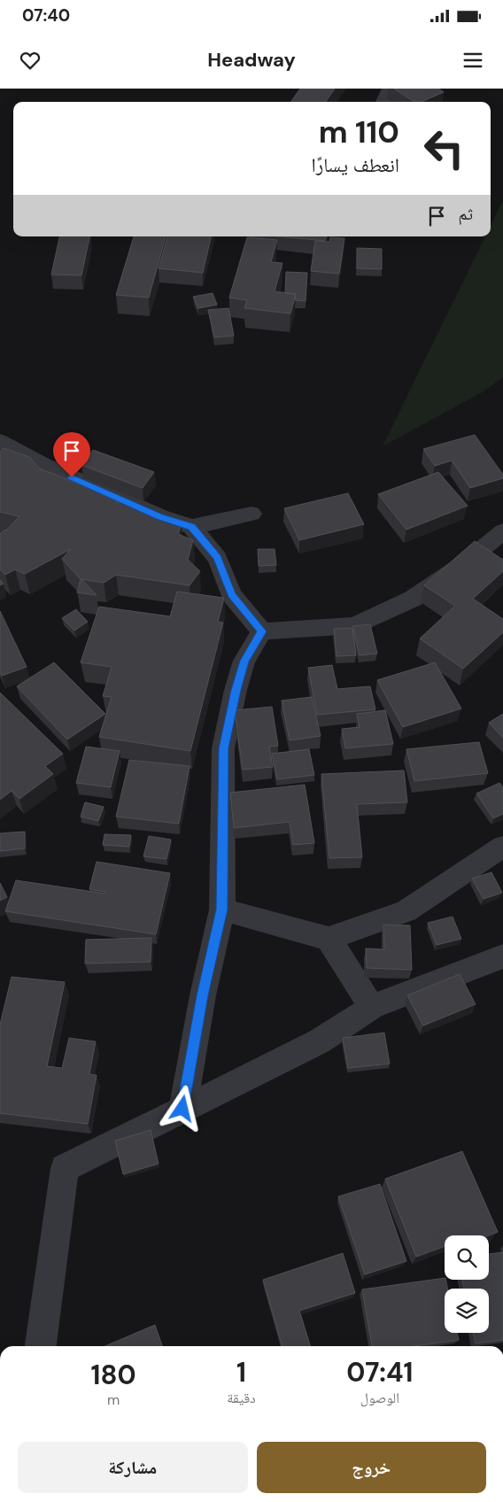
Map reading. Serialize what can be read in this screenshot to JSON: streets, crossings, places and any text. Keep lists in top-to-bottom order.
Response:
{
  "page": {
    "status": "07:40",
    "header": "Headway",
    "turn": ["110 m", "انعطف يسارًا"],
    "then": "ثم",
    "eta": [
      "07:41",
      "الوصول",
      "1",
      "دقيقة",
      "180",
      "m"
    ],
    "buttons": ["خروج", "مشاركة"]
  }
}
